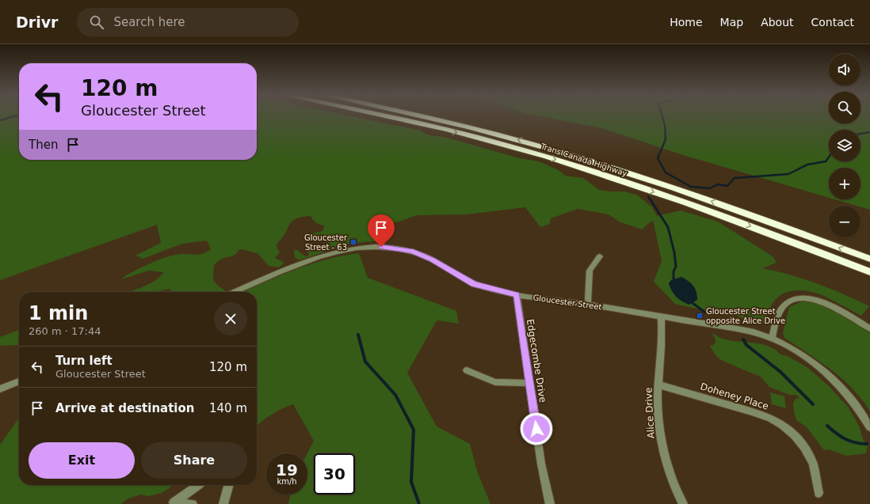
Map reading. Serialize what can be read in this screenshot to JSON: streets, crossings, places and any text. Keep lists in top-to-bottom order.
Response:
{
  "streets": {
    "highway": ["Trans Canada Highway"],
    "street": [
      "Gloucester Street",
      "Edgecombe Drive",
      "Doheney Place",
      "Alice Drive"
    ]
  },
  "crossings": [
    ["Gloucester Street", "Edgecombe Drive"],
    ["Gloucester Street", "Alice Drive"],
    ["Doheney Place", "Alice Drive"]
  ],
  "places": {
    "transit": ["Gloucester Street - 63", "Gloucester Street opposite Alice Drive"]
  },
  "page": {
    "header": "Drivr",
    "search": "Search here",
    "nav": [
      "Home",
      "Map",
      "About",
      "Contact"
    ],
    "map_buttons": ["+", "−"],
    "turn": ["120 m", "Gloucester Street"],
    "then": "Then",
    "heading": ["1 min", "260 m · 17:44"],
    "list": [
      {
        "name": "Turn left",
        "note": "Gloucester Street",
        "value": "120 m"
      },
      {
        "name": "Arrive at destination",
        "value": "140 m"
      }
    ],
    "buttons": ["Exit", "Share"],
    "speed": "19 km/h",
    "limit": "30"
  }
}
